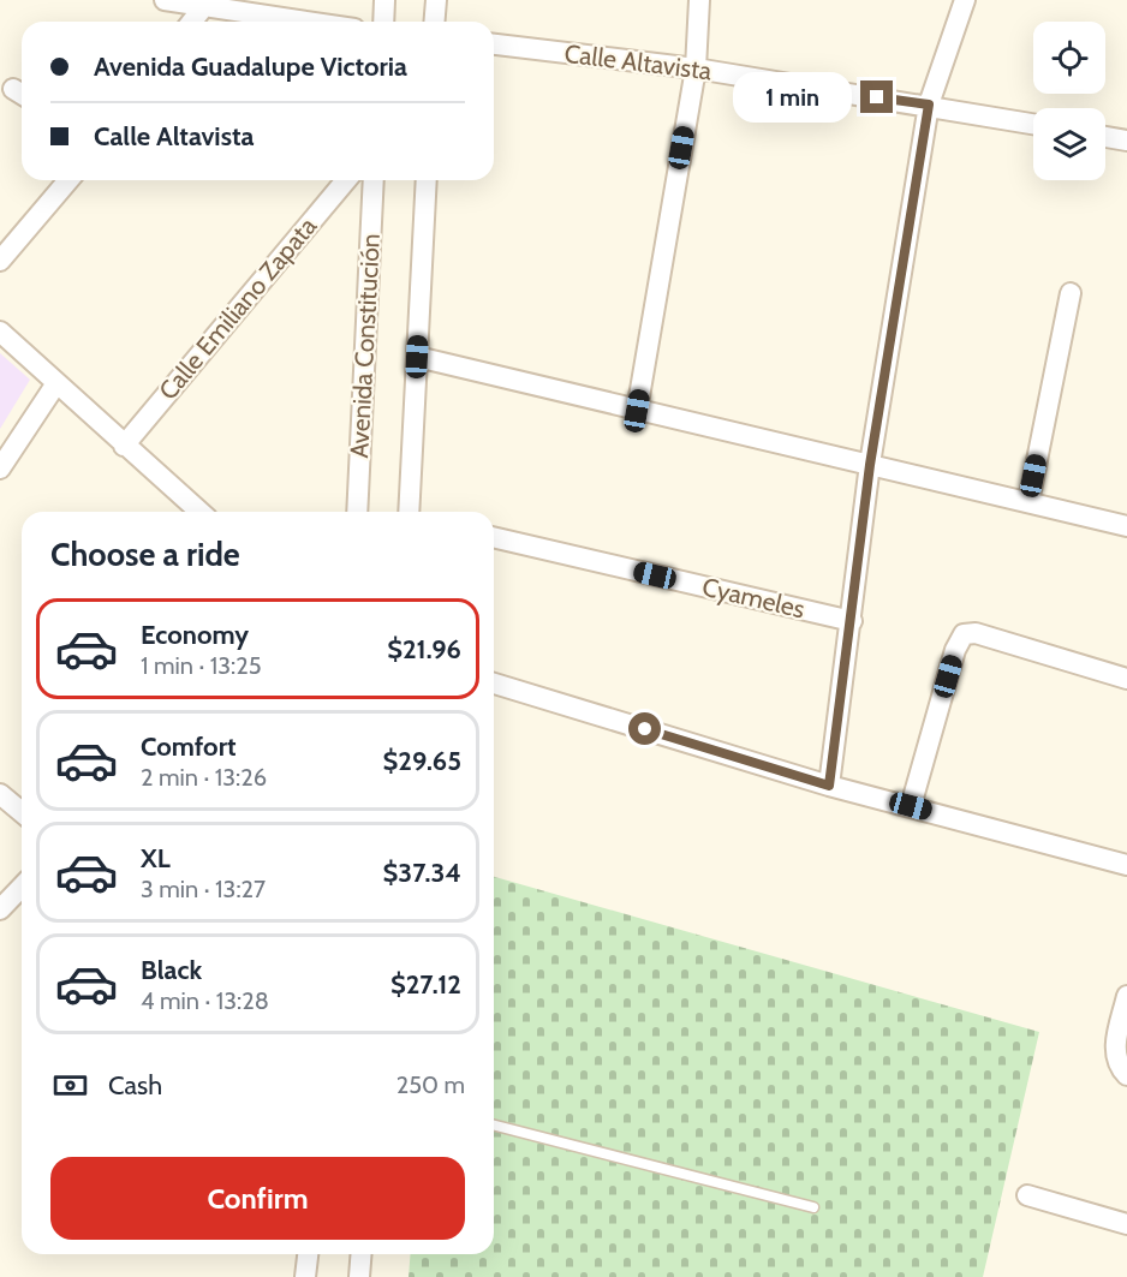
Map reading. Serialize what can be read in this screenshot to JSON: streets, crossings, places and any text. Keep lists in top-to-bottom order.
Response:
{
  "streets": {
    "street": [
      "Calle Altavista",
      "Calle Emiliano Zapata",
      "Avenida Constitución",
      "Cyameles"
    ]
  },
  "page": {
    "banner": ["Avenida Guadalupe Victoria", "Calle Altavista"],
    "bubble": "1 min",
    "heading": "Choose a ride",
    "list": [
      {
        "name": "Economy",
        "note": "1 min · 13:25",
        "value": "$21.96"
      },
      {
        "name": "Comfort",
        "note": "2 min · 13:26",
        "value": "$29.65"
      },
      {
        "name": "XL",
        "note": "3 min · 13:27",
        "value": "$37.34"
      },
      {
        "name": "Black",
        "note": "4 min · 13:28",
        "value": "$27.12"
      }
    ],
    "pay": ["Cash", "250 m"],
    "buttons": "Confirm"
  }
}
